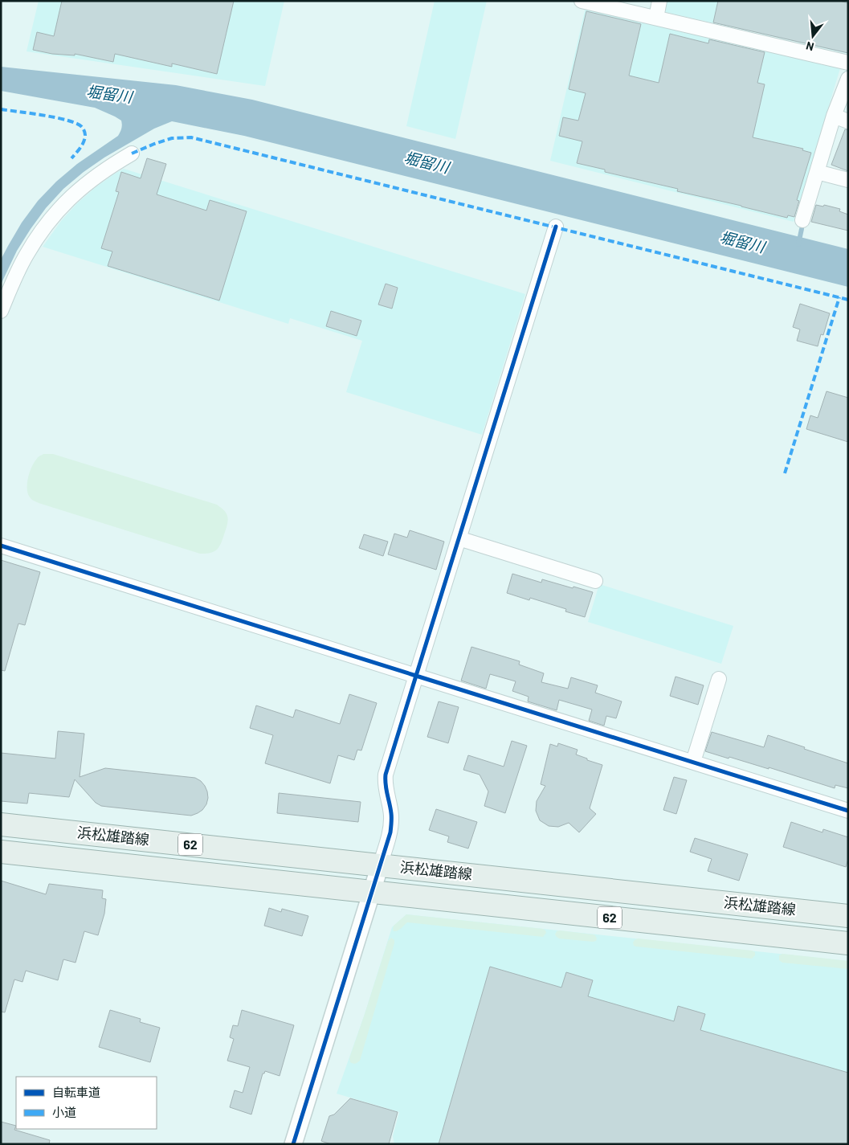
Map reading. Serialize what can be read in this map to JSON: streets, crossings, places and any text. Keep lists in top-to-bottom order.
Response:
{
  "streets": {
    "main road": ["浜松雄踏線", "62"]
  },
  "water": ["堀留川"],
  "legend": ["自転車道", "小道"],
  "north": "bottom"
}
